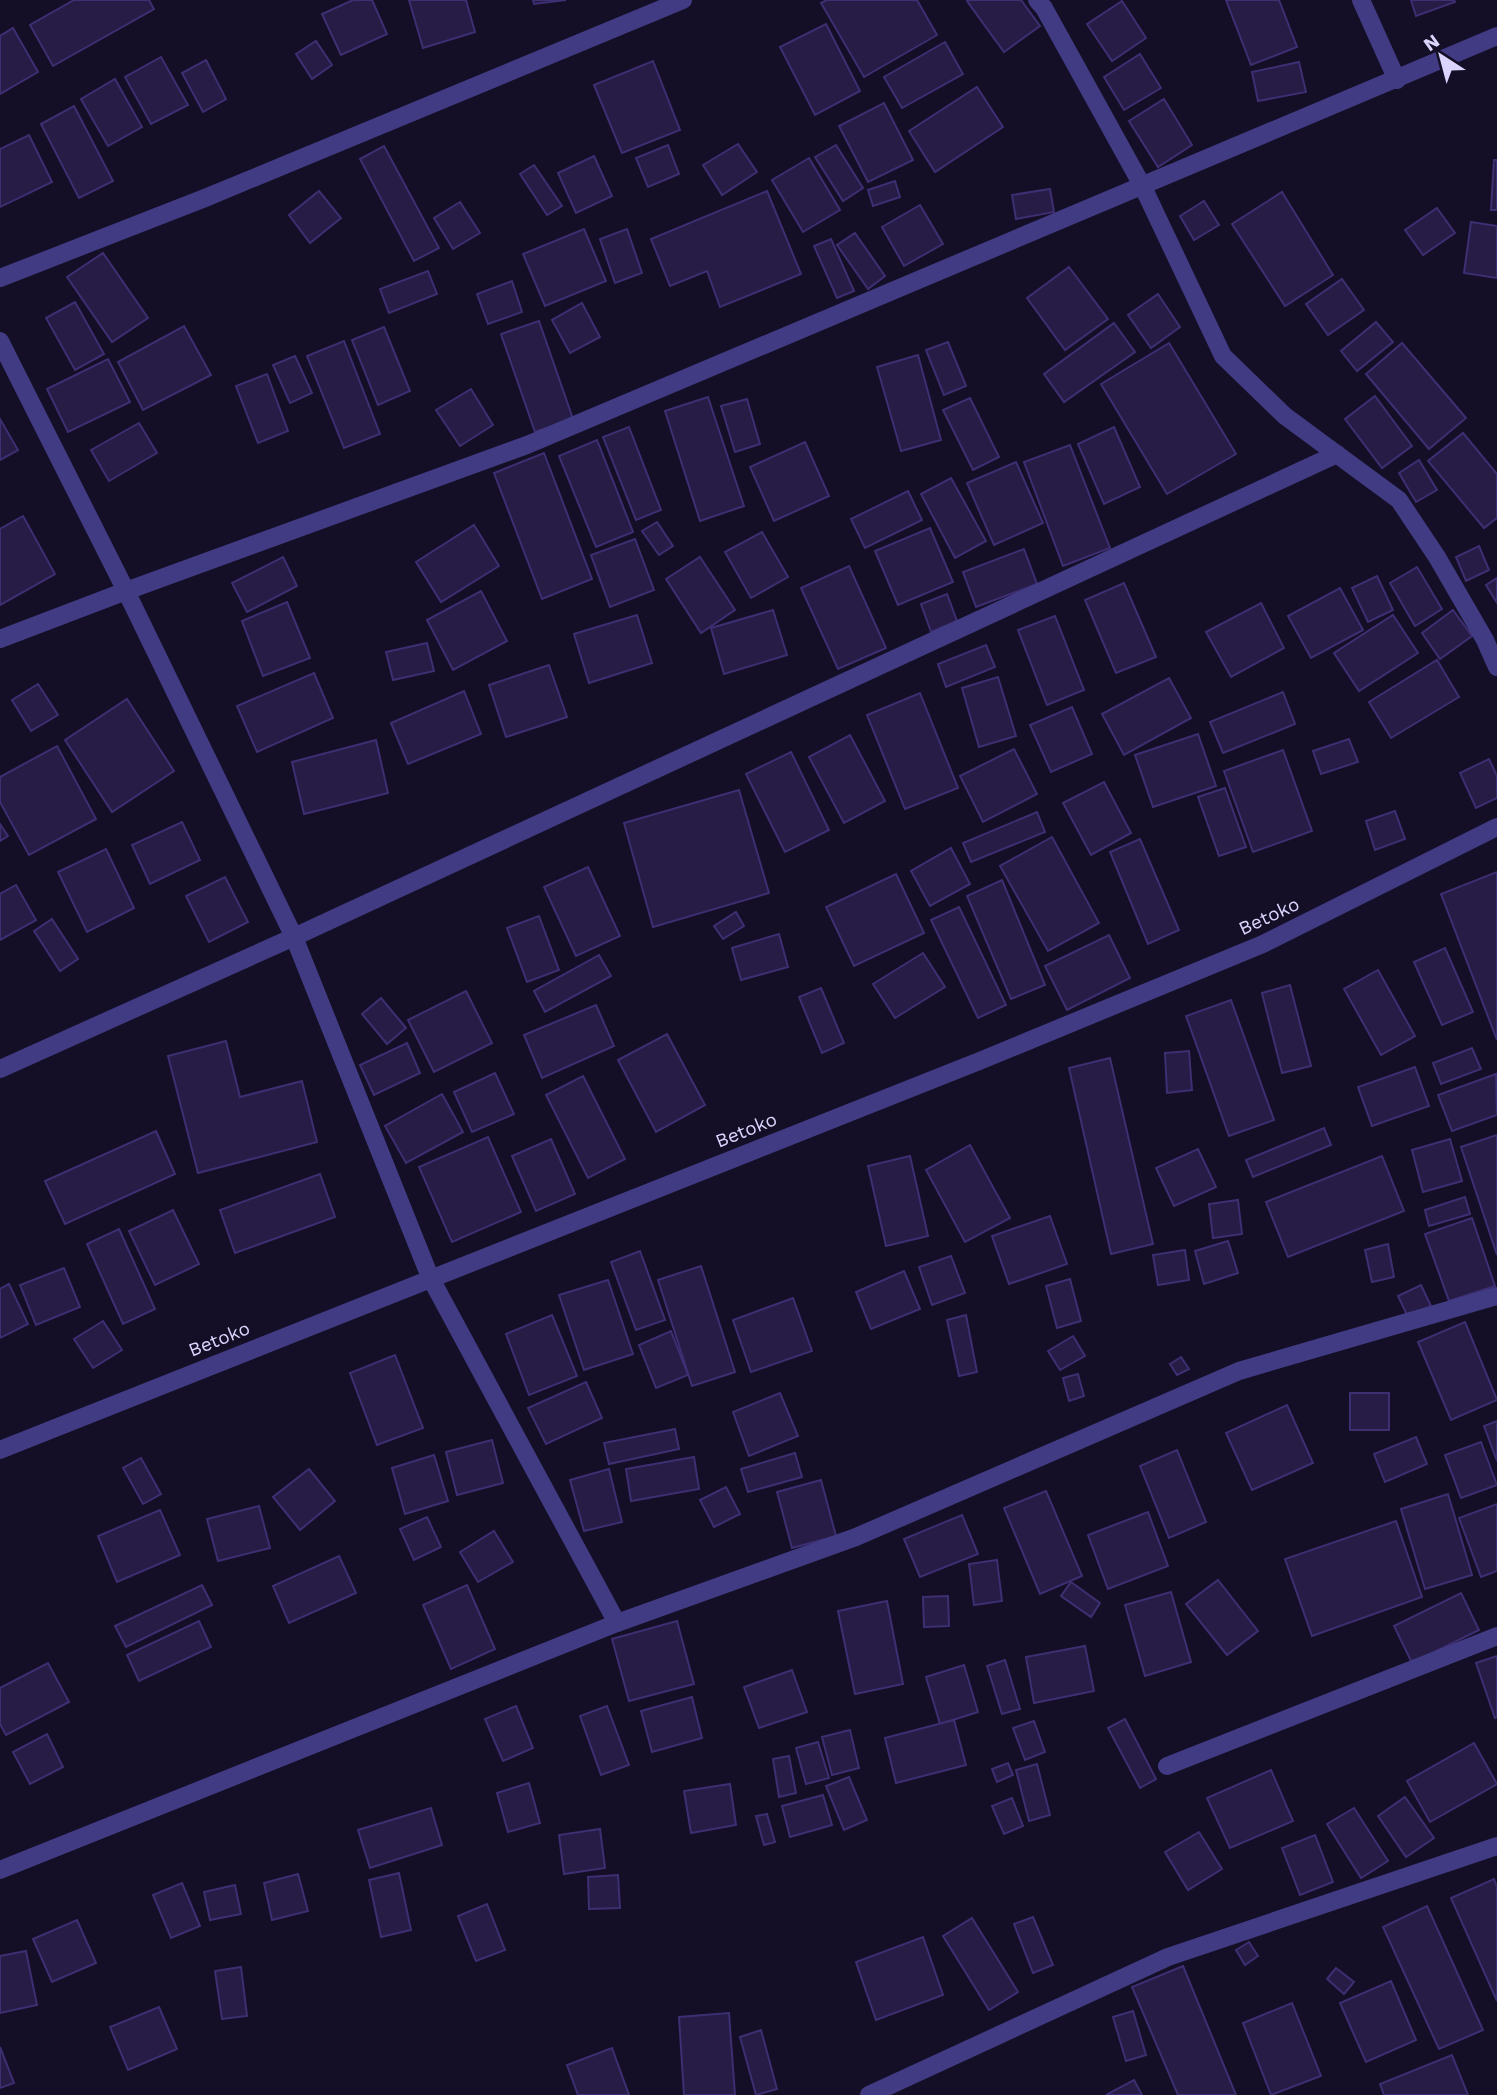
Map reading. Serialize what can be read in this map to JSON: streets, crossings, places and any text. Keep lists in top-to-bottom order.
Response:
{
  "streets": {
    "street": ["Betoko"]
  },
  "north": "top left"
}
